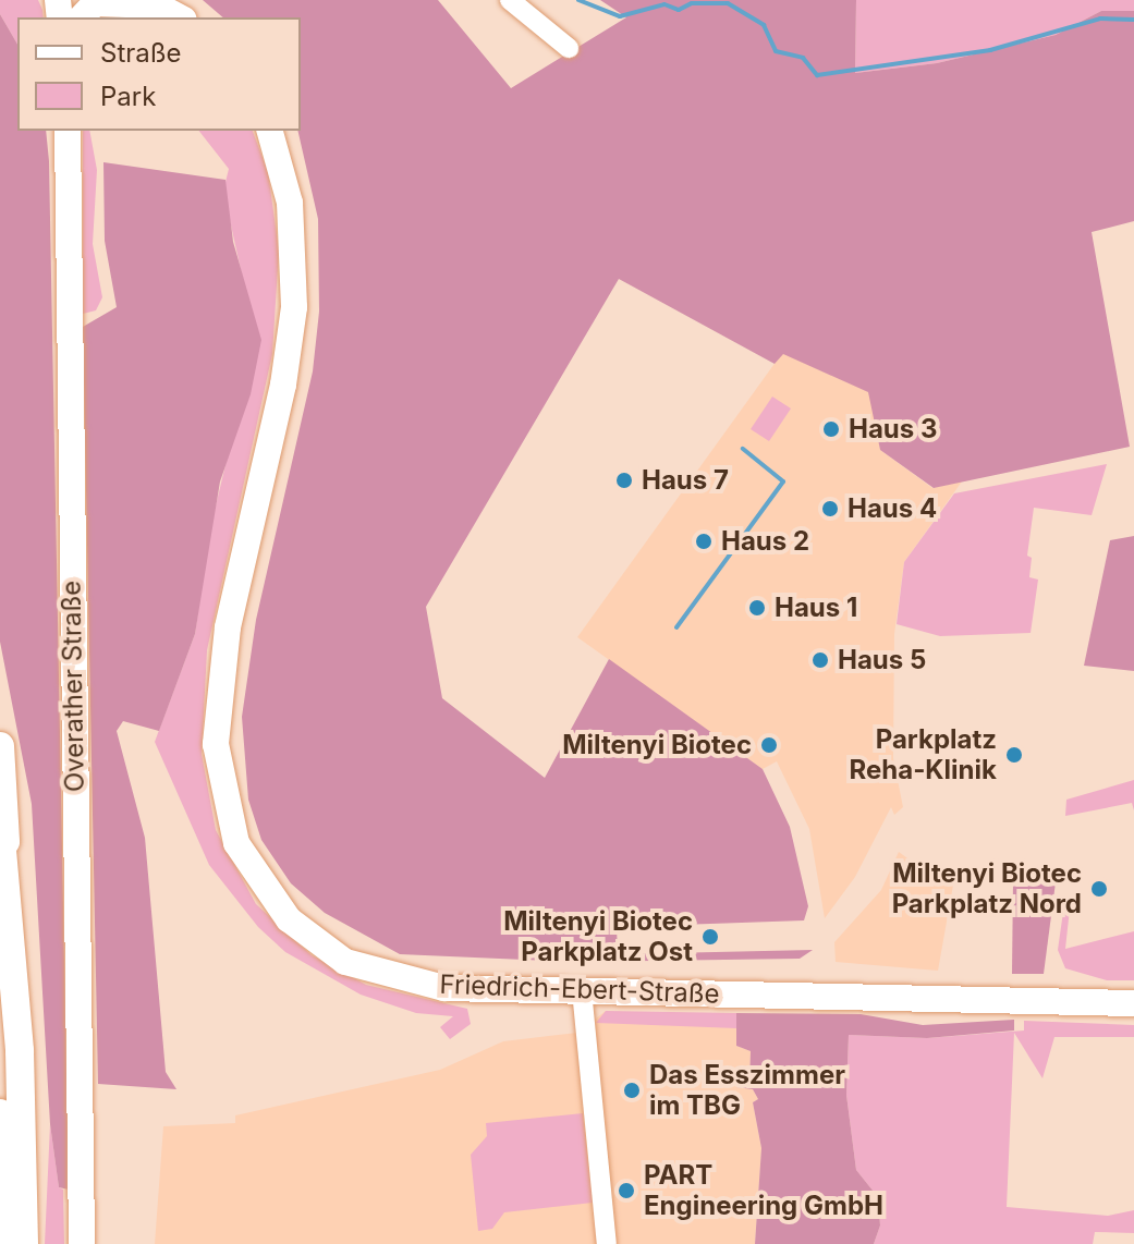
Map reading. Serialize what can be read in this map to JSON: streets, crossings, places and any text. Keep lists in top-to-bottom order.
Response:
{
  "streets": {
    "main road": ["Overather Straße", "Friedrich-Ebert-Straße"]
  },
  "places": [
    "Haus 3",
    "Haus 7",
    "Haus 4",
    "Haus 2",
    "Haus 1",
    "Haus 5",
    "Miltenyi Biotec",
    "Parkplatz Reha-Klinik",
    "Miltenyi Biotec Parkplatz Nord",
    "Miltenyi Biotec Parkplatz Ost",
    "Das Esszimmer im TBG",
    "PART Engineering GmbH"
  ],
  "legend": ["Straße", "Park"]
}
